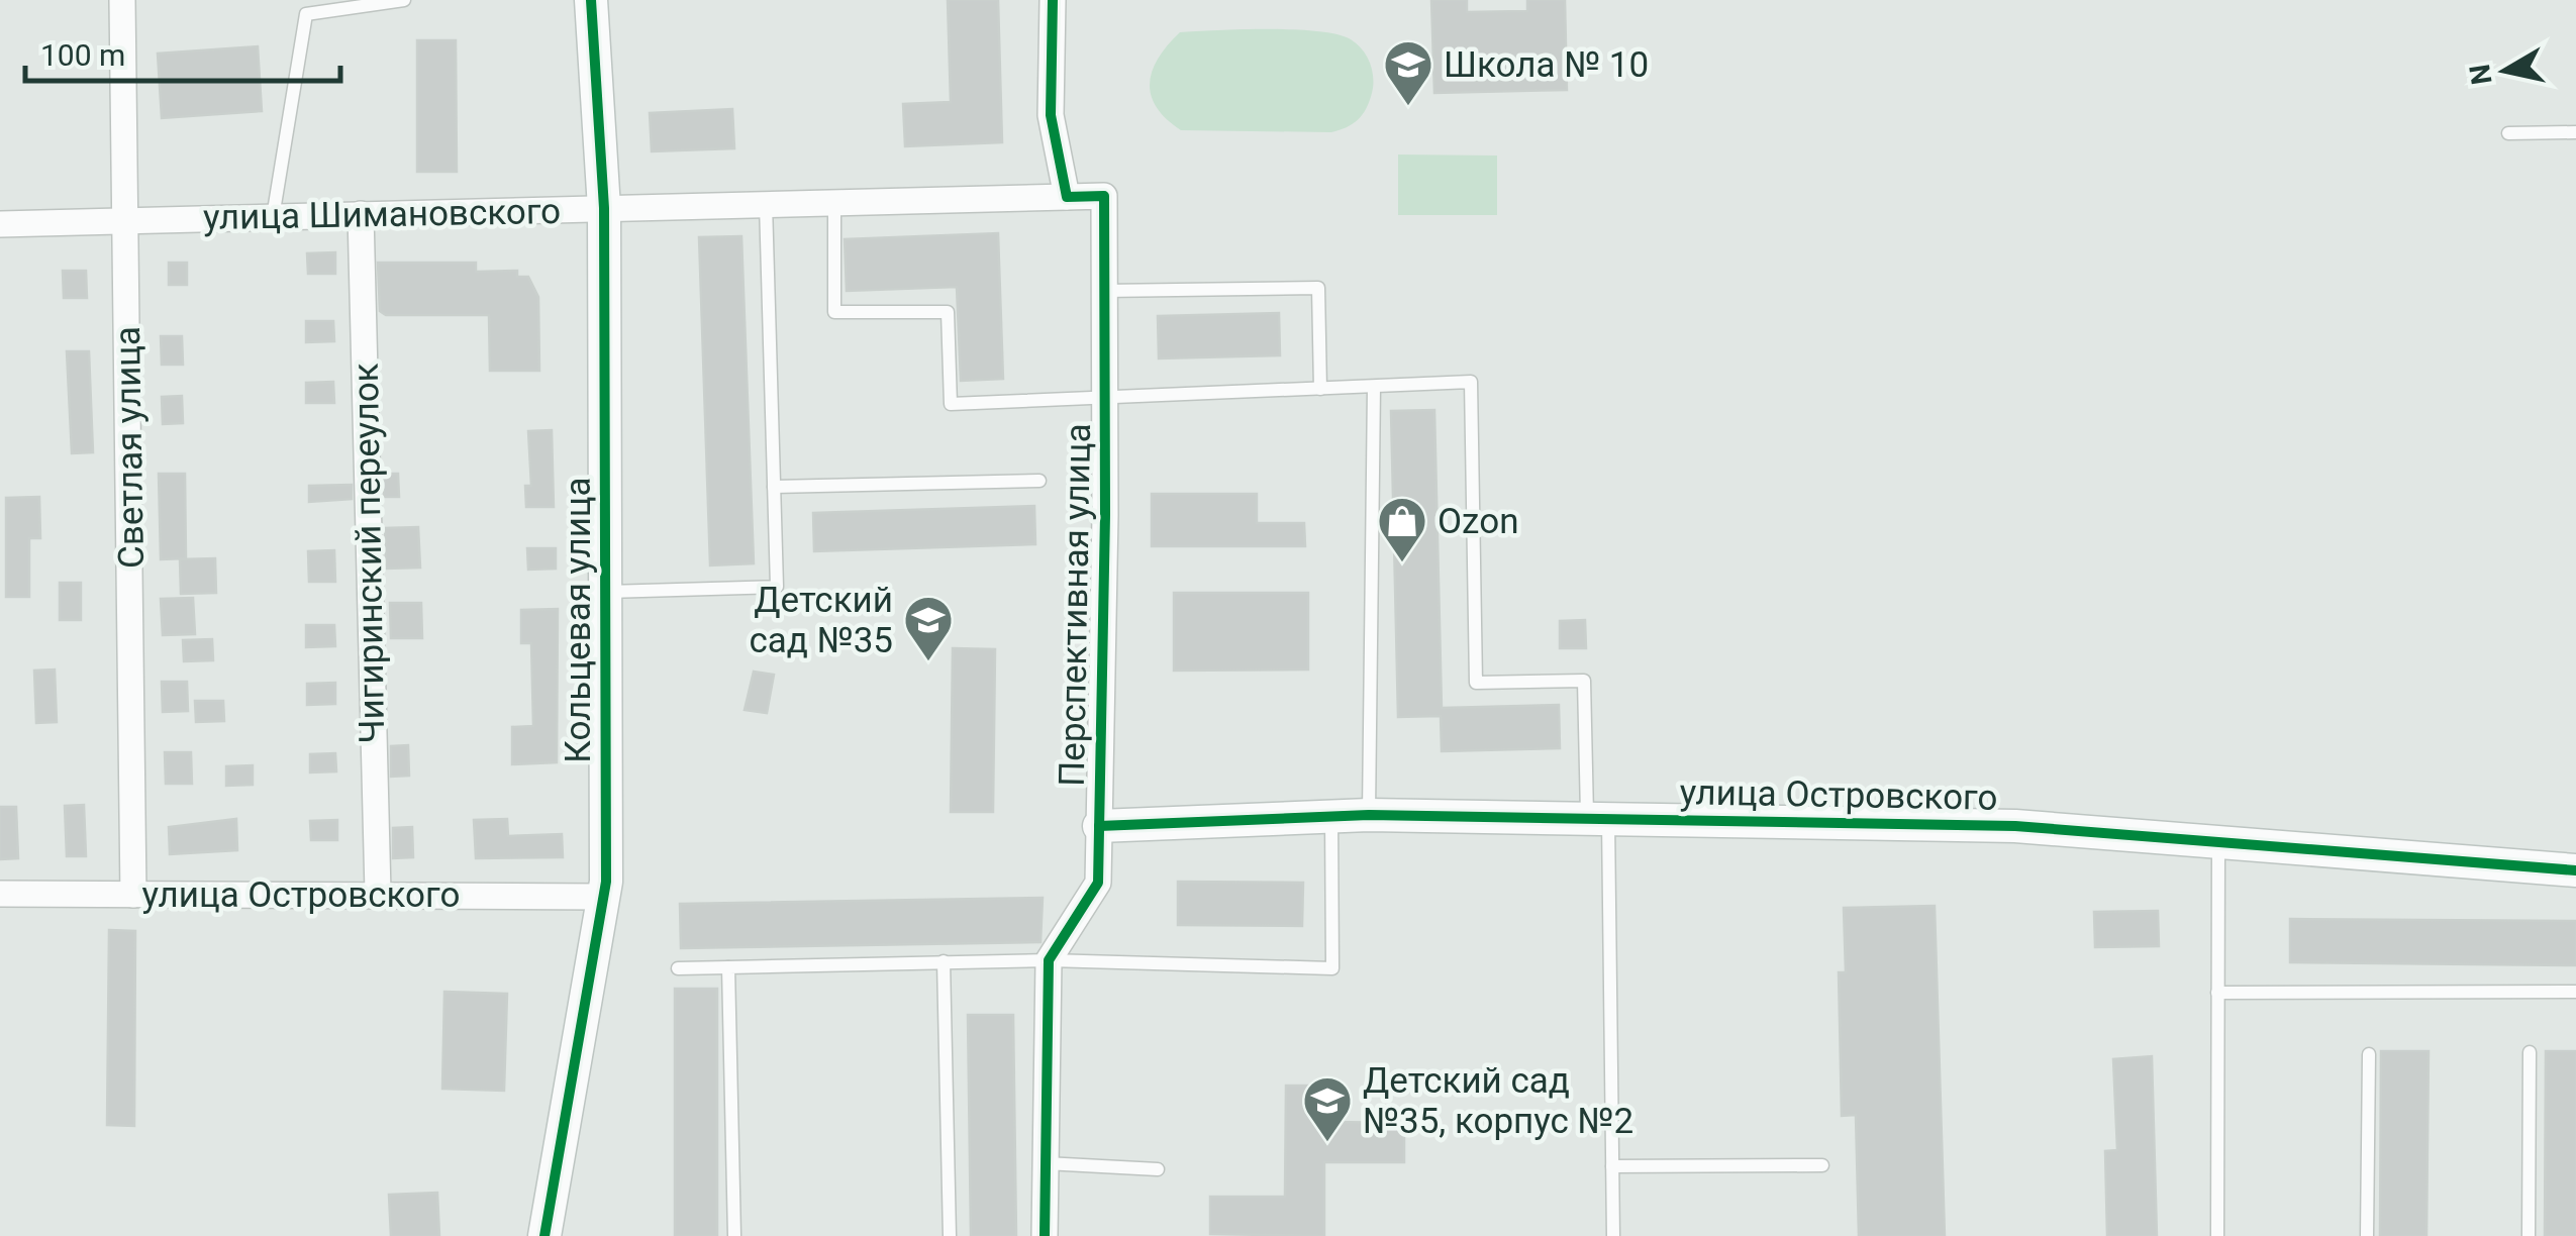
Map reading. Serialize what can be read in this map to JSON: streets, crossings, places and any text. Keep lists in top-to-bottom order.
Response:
{
  "streets": {
    "street": [
      "улица Шимановского",
      "Светлая улица",
      "Чигиринский переулок",
      "Перспективная улица",
      "Кольцевая улица",
      "улица Островского"
    ]
  },
  "crossings": [
    ["улица Шимановского", "Светлая улица"],
    ["улица Шимановского", "Чигиринский переулок"],
    ["улица Шимановского", "Перспективная улица"],
    ["улица Шимановского", "Кольцевая улица"],
    ["Светлая улица", "улица Островского"],
    ["Чигиринский переулок", "улица Островского"],
    ["Перспективная улица", "улица Островского"],
    ["Кольцевая улица", "улица Островского"]
  ],
  "places": {
    "school or university": ["Школа № 10", "Детский сад №35", "Детский сад №35, корпус №2"],
    "shop": ["Ozon"]
  },
  "scale_bar": "100 m",
  "north": "left"
}
